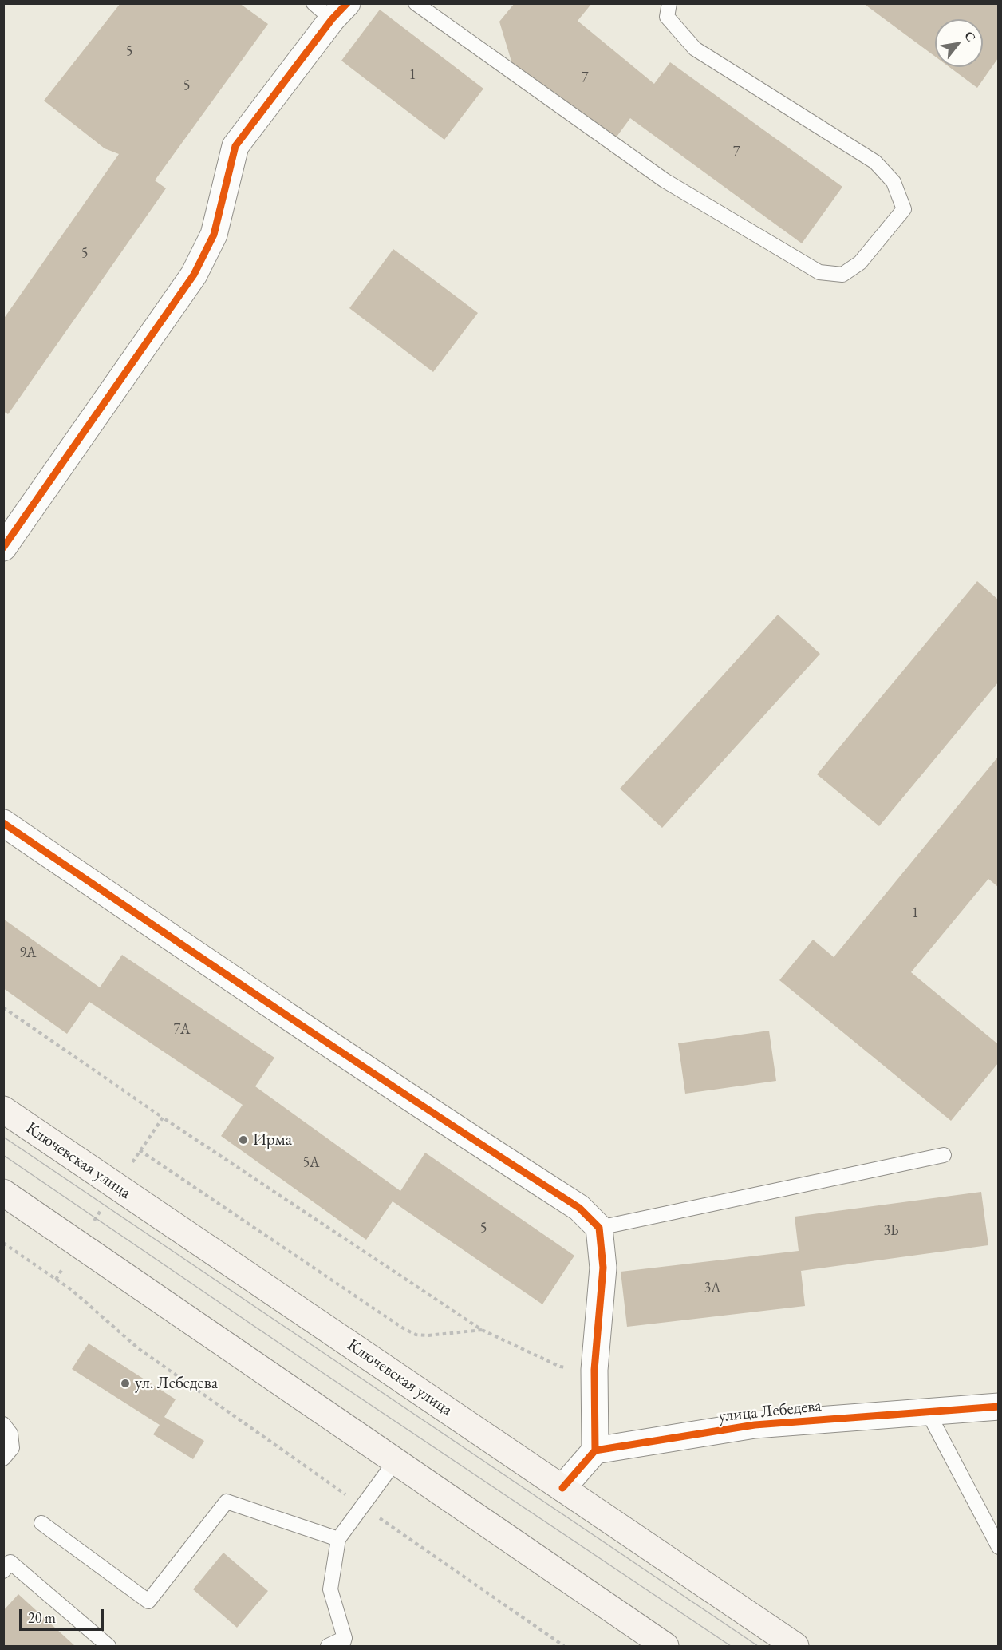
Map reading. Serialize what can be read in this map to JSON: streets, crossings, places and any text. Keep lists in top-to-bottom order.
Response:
{
  "streets": {
    "main road": ["Ключевская улица"],
    "street": ["улица Лебедева"]
  },
  "places": ["Ирма", "ул. Лебедева"],
  "house_numbers": [
    "5",
    "1",
    "7",
    "5",
    "7",
    "5",
    "1",
    "9А",
    "7А",
    "5А",
    "5",
    "3Б",
    "3А"
  ],
  "scale_bar": "20 m",
  "north": "top right"
}
